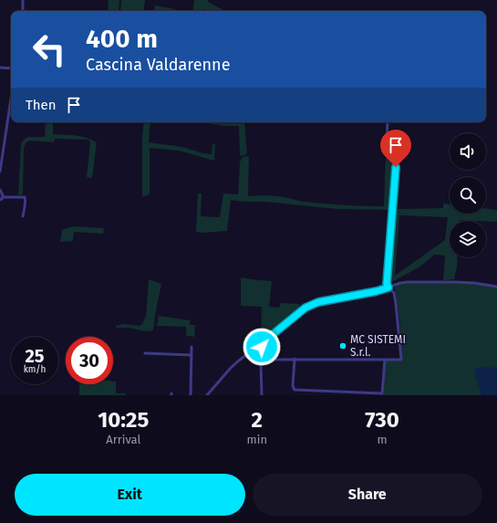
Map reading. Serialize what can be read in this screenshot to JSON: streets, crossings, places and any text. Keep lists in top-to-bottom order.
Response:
{
  "places": ["MC SISTEMI S.r.l."],
  "page": {
    "turn": ["400 m", "Cascina Valdarenne"],
    "then": "Then",
    "speed": "25 km/h",
    "limit": "30",
    "eta": [
      "10:25",
      "Arrival",
      "2",
      "min",
      "730",
      "m"
    ],
    "buttons": ["Exit", "Share"]
  }
}
